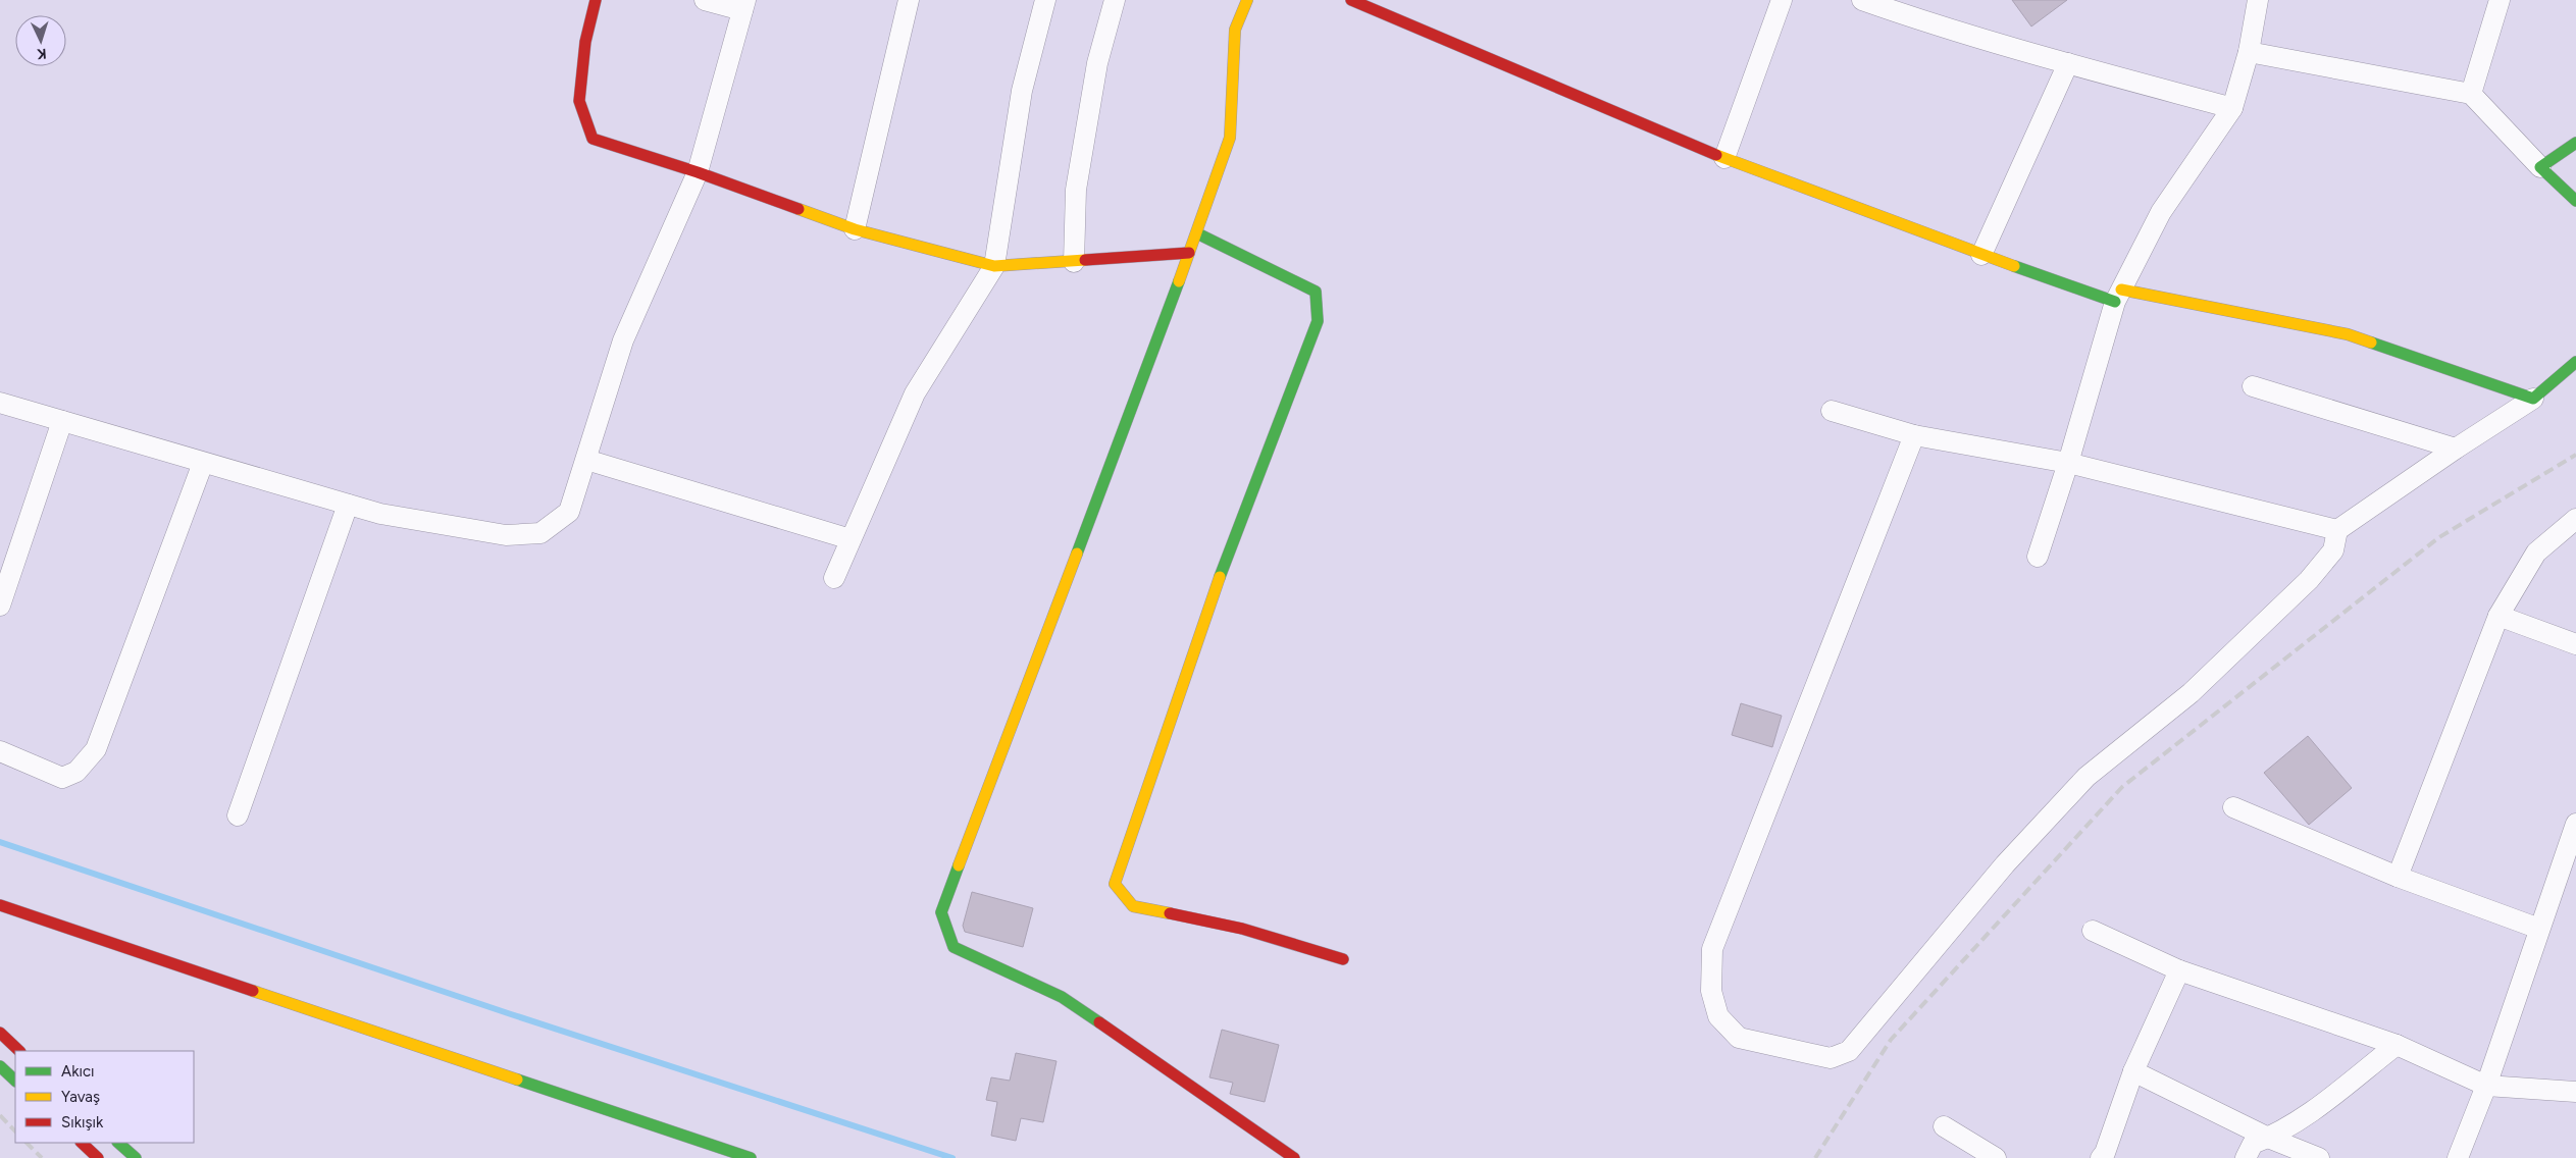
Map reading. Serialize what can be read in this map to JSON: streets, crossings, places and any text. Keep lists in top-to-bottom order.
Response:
{
  "legend": ["Akıcı", "Yavaş", "Sıkışık"],
  "north": "bottom"
}
